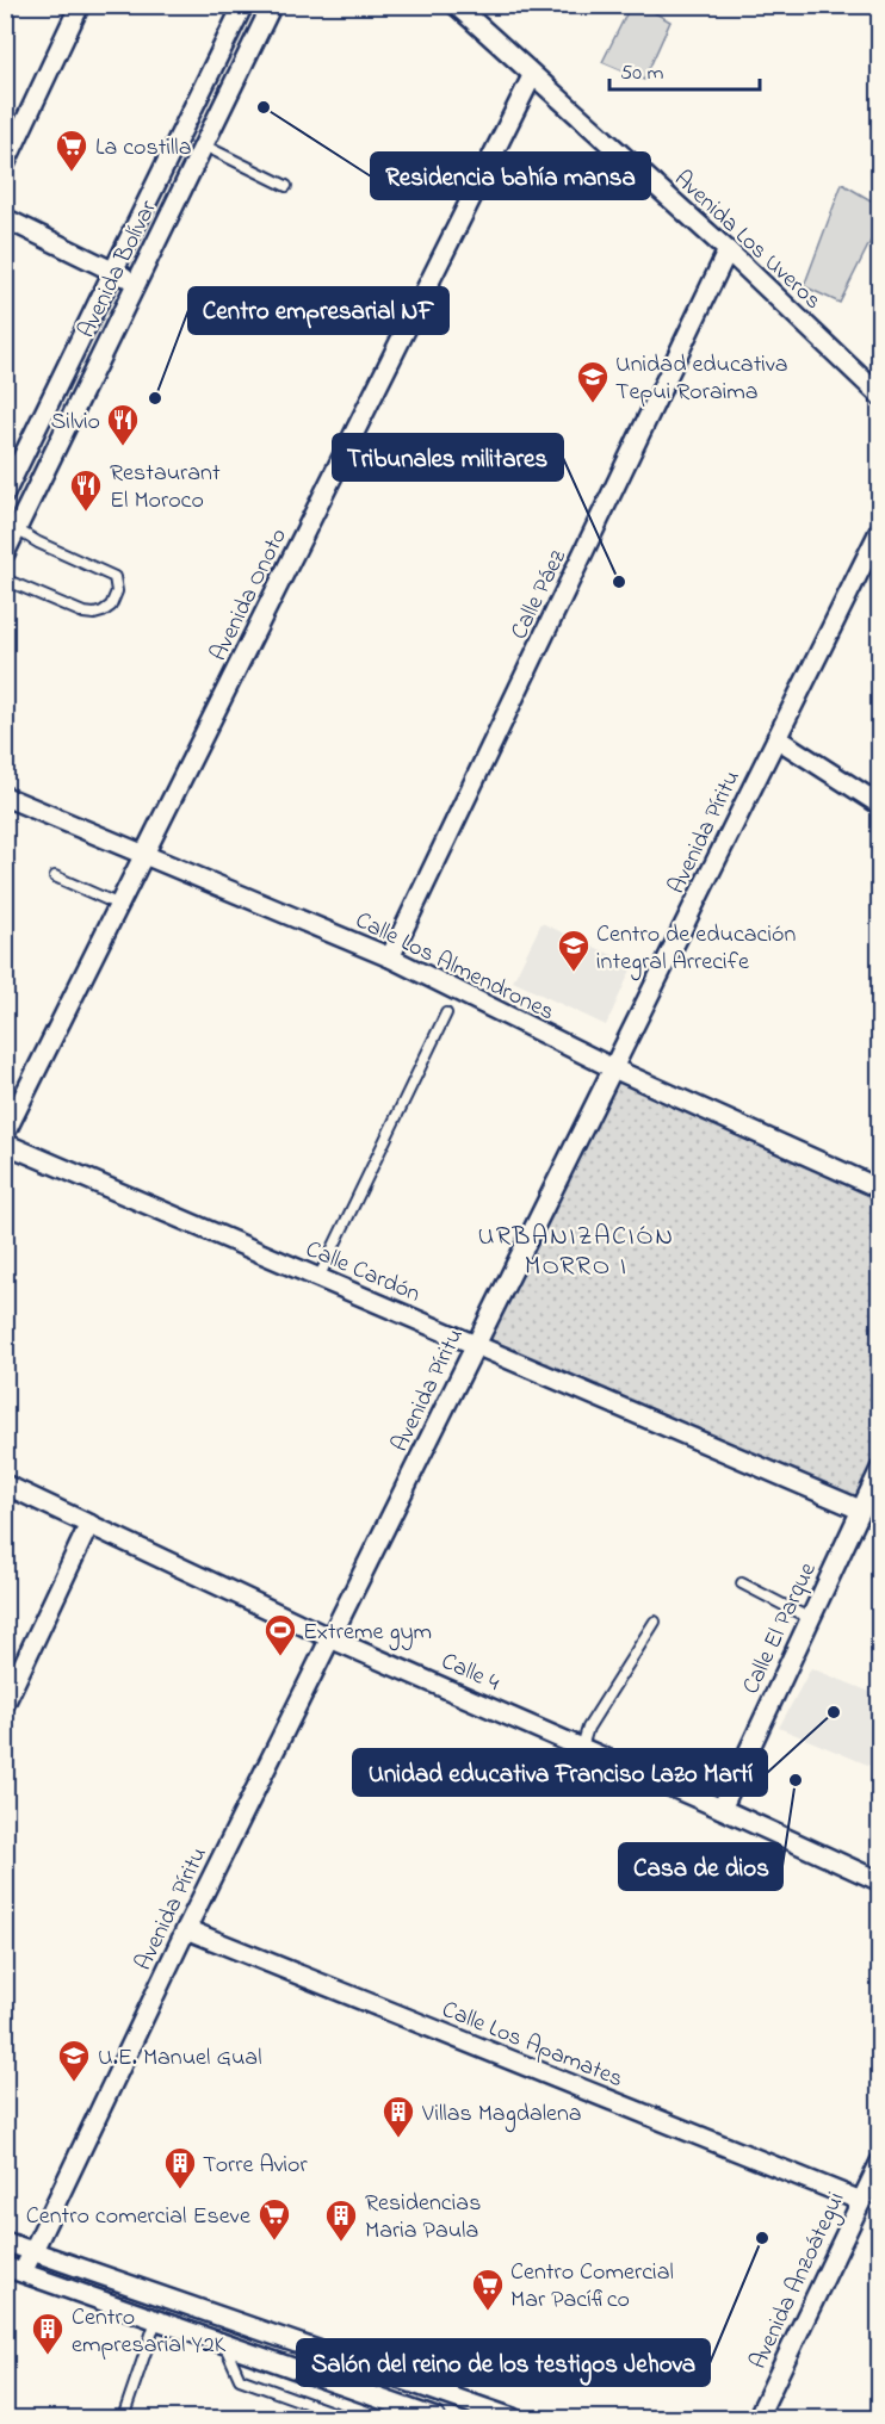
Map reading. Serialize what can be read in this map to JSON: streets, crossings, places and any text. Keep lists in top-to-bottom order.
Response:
{
  "streets": {
    "street": [
      "Avenida Los Uveros",
      "Avenida Bolívar",
      "Avenida Onoto",
      "Calle Páez",
      "Avenida Píritu",
      "Calle Los Almendrones",
      "Calle Cardón",
      "Calle El Parque",
      "Calle 4",
      "Calle Los Apamates",
      "Avenida Anzoátegui"
    ]
  },
  "crossings": [
    ["Avenida Los Uveros", "Avenida Onoto"],
    ["Avenida Los Uveros", "Calle Páez"],
    ["Avenida Onoto", "Calle Los Almendrones"],
    ["Calle Páez", "Calle Los Almendrones"],
    ["Avenida Píritu", "Calle Los Almendrones"],
    ["Avenida Píritu", "Calle Cardón"],
    ["Avenida Píritu", "Calle 4"],
    ["Avenida Píritu", "Calle Los Apamates"],
    ["Calle Cardón", "Calle El Parque"],
    ["Calle El Parque", "Calle 4"],
    ["Calle Los Apamates", "Avenida Anzoátegui"]
  ],
  "districts": ["URBANIZACIÓN MORRO I"],
  "places": {
    "other": [
      "Residencia bahía mansa",
      "Centro empresarial NF",
      "Tribunales militares",
      "Unidad educativa Franciso Lazo Martí",
      "Casa de dios",
      "Salón del reino de los testigos Jehova"
    ],
    "supermarket": ["La costilla", "Centro comercial Eseve", "Centro Comercial Mar Pacífico"],
    "school or university": ["Unidad educativa Tepui Roraima", "Centro de educación integral Arrecife", "U.E. Manuel Gual"],
    "restaurant": ["Silvio", "Restaurant El Moroco"],
    "sports": ["Extreme gym"],
    "building": [
      "Villas Magdalena",
      "Torre Avior",
      "Residencias Maria Paula",
      "Centro empresarial Y2K"
    ]
  },
  "scale_bar": "50 m"
}
